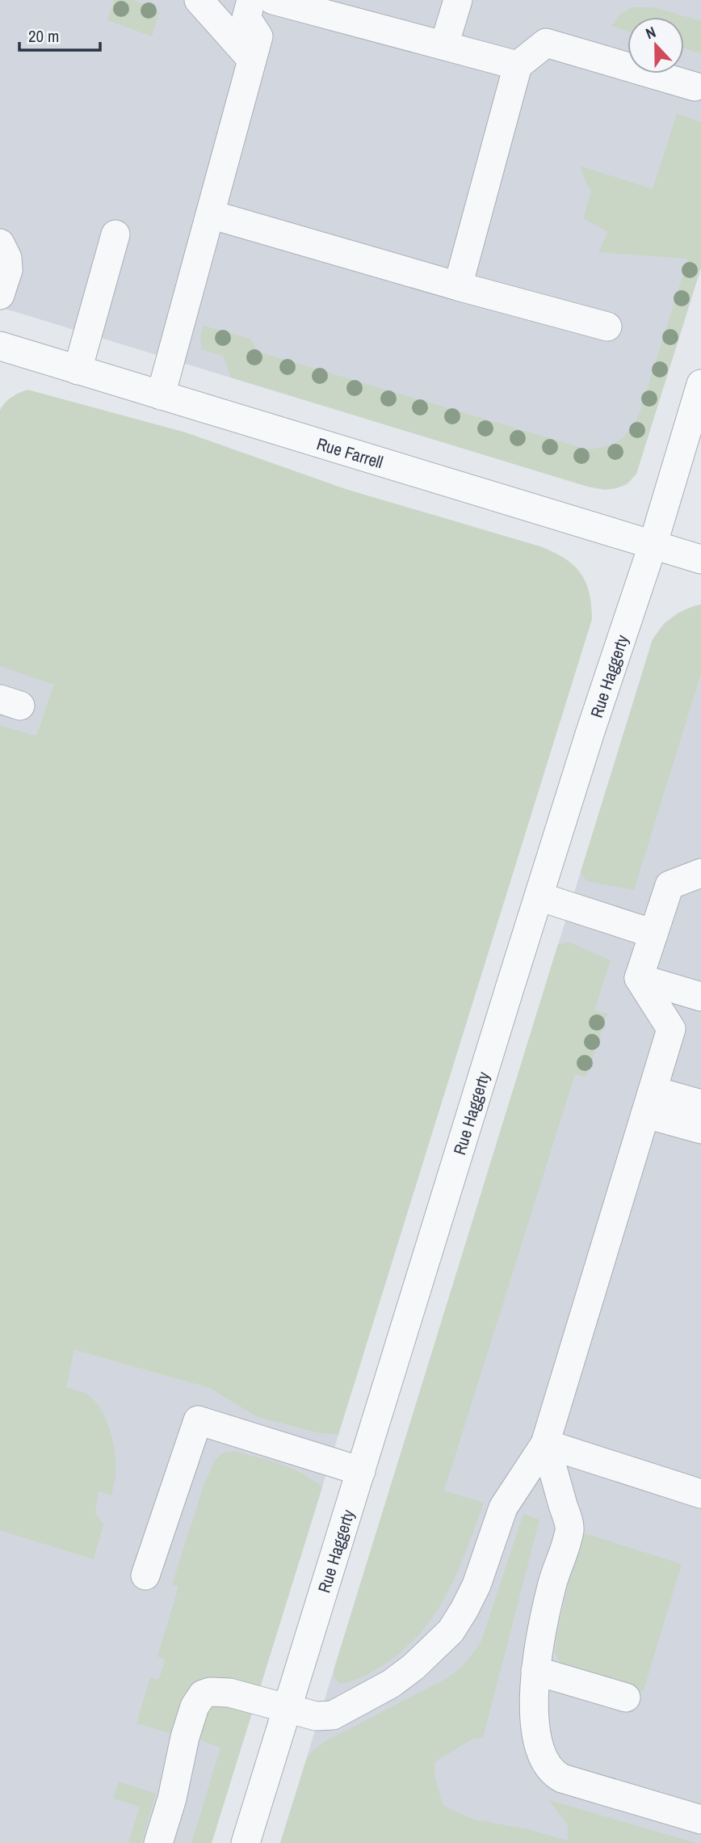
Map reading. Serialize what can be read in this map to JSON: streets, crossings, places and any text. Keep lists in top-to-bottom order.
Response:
{
  "streets": {
    "street": ["Rue Farrell", "Rue Haggerty"]
  },
  "crossings": [
    ["Rue Farrell", "Rue Haggerty"]
  ],
  "scale_bar": "20 m",
  "north": "top"
}
